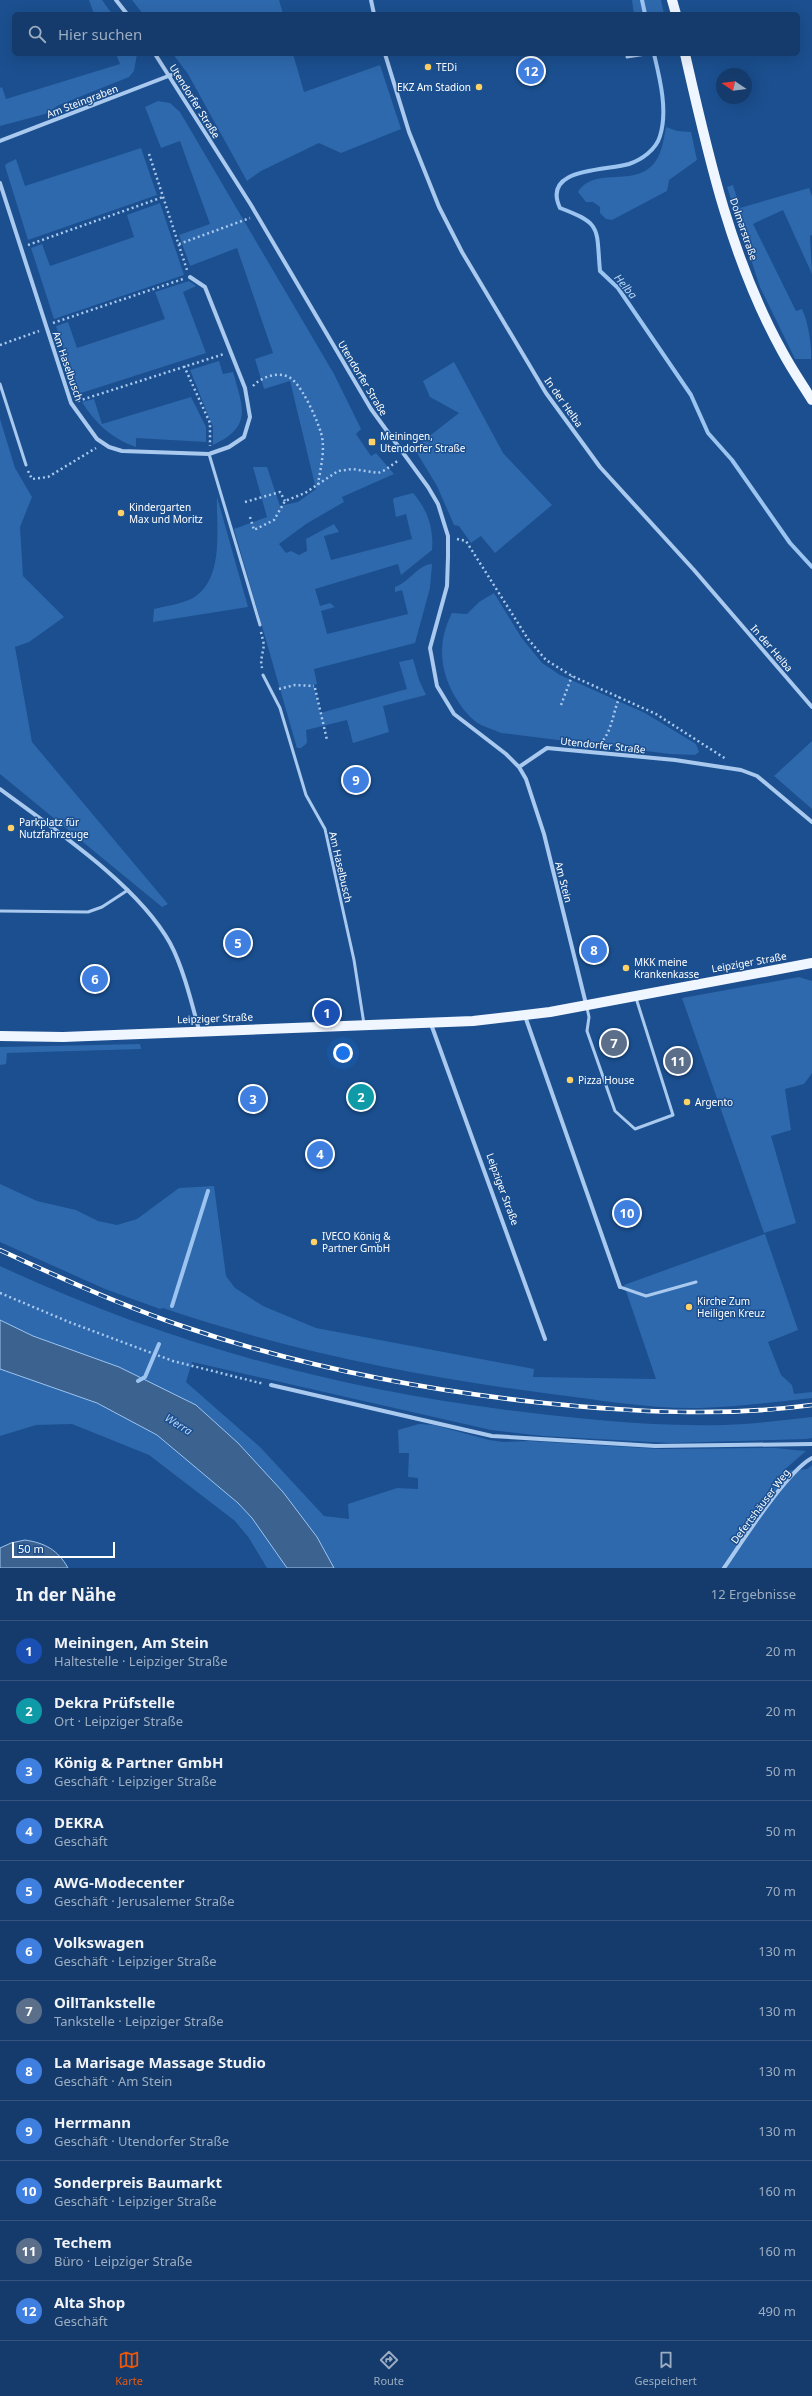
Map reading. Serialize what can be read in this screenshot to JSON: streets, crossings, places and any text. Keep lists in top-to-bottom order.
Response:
{
  "streets": {
    "main road": ["Dolmarstraße", "Leipziger Straße"],
    "street": [
      "Am Steingraben",
      "Utendorfer Straße",
      "Am Haselbusch",
      "In der Helba",
      "Am Stein",
      "Defertshäuser Weg"
    ]
  },
  "crossings": [
    ["Am Steingraben", "Utendorfer Straße"],
    ["Utendorfer Straße", "Am Stein"],
    ["Am Haselbusch", "Leipziger Straße"],
    ["Am Stein", "Leipziger Straße"]
  ],
  "water": ["Helba", "Werra"],
  "places": {
    "other": [
      "TEDi",
      "EKZ Am Stadion",
      "Kindergarten Max und Moritz",
      "Parkplatz für Nutzfahrzeuge",
      "MKK meine Krankenkasse",
      "Pizza House",
      "Argento",
      "IVECO König & Partner GmbH",
      "Kirche Zum Heiligen Kreuz"
    ],
    "transit": ["Meiningen, Utendorfer Straße"]
  },
  "scale_bar": "50 m",
  "north": "left",
  "page": {
    "search": "Hier suchen",
    "pins": [
      "12",
      "9",
      "5",
      "8",
      "6",
      "1",
      "7",
      "11",
      "2",
      "3",
      "4",
      "10"
    ],
    "scale": "50 m",
    "heading": ["In der Nähe", "12 Ergebnisse"],
    "list": [
      {
        "mark": "1",
        "name": "Meiningen, Am Stein",
        "note": "Haltestelle · Leipziger Straße",
        "value": "20 m"
      },
      {
        "mark": "2",
        "name": "Dekra Prüfstelle",
        "note": "Ort · Leipziger Straße",
        "value": "20 m"
      },
      {
        "mark": "3",
        "name": "König & Partner GmbH",
        "note": "Geschäft · Leipziger Straße",
        "value": "50 m"
      },
      {
        "mark": "4",
        "name": "DEKRA",
        "note": "Geschäft",
        "value": "50 m"
      },
      {
        "mark": "5",
        "name": "AWG-Modecenter",
        "note": "Geschäft · Jerusalemer Straße",
        "value": "70 m"
      },
      {
        "mark": "6",
        "name": "Volkswagen",
        "note": "Geschäft · Leipziger Straße",
        "value": "130 m"
      },
      {
        "mark": "7",
        "name": "Oil!Tankstelle",
        "note": "Tankstelle · Leipziger Straße",
        "value": "130 m"
      },
      {
        "mark": "8",
        "name": "La Marisage Massage Studio",
        "note": "Geschäft · Am Stein",
        "value": "130 m"
      },
      {
        "mark": "9",
        "name": "Herrmann",
        "note": "Geschäft · Utendorfer Straße",
        "value": "130 m"
      },
      {
        "mark": "10",
        "name": "Sonderpreis Baumarkt",
        "note": "Geschäft · Leipziger Straße",
        "value": "160 m"
      },
      {
        "mark": "11",
        "name": "Techem",
        "note": "Büro · Leipziger Straße",
        "value": "160 m"
      },
      {
        "mark": "12",
        "name": "Alta Shop",
        "note": "Geschäft",
        "value": "490 m"
      }
    ],
    "nav": ["Karte", "Route", "Gespeichert"]
  }
}
